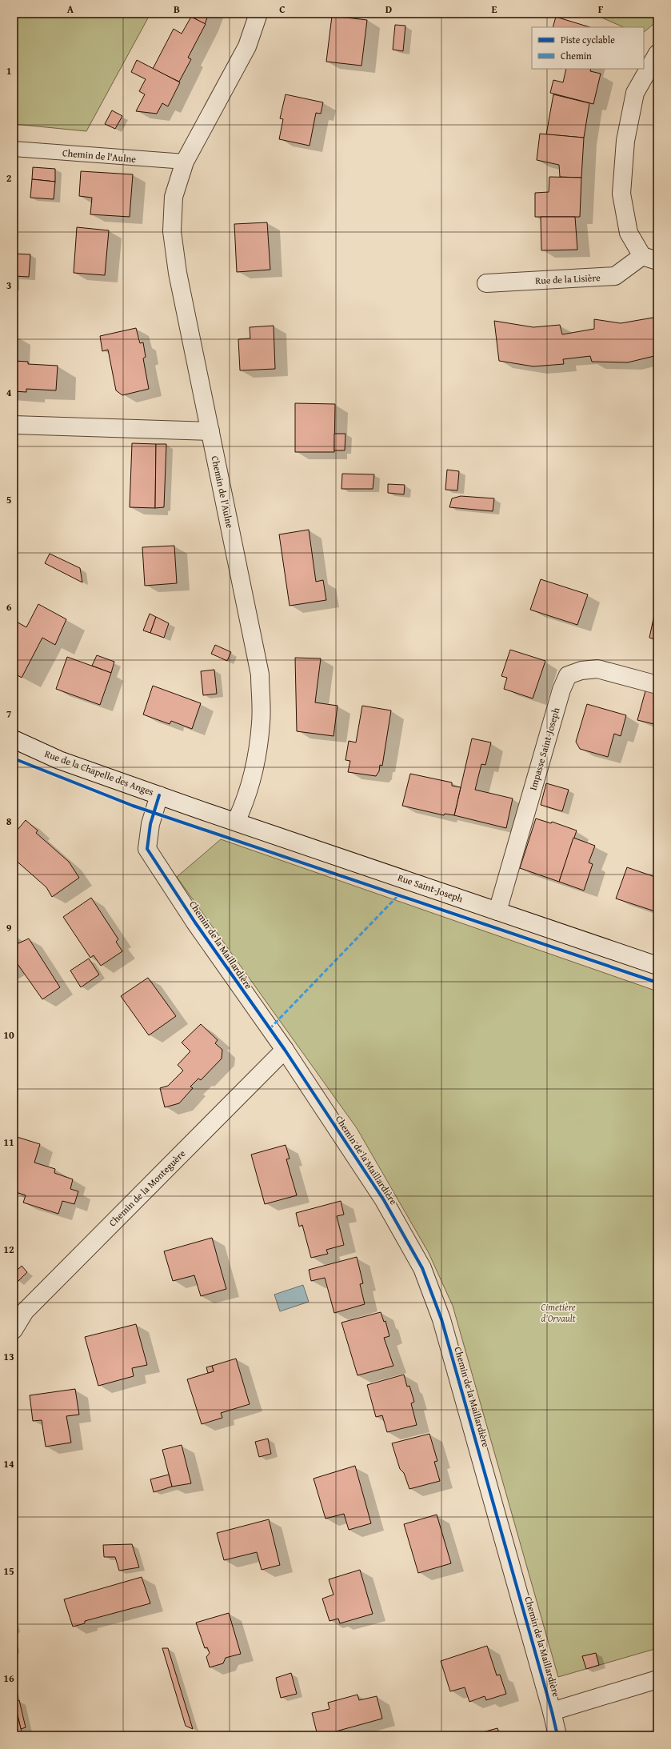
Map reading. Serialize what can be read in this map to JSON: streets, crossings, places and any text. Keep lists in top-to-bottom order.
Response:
{
  "streets": {
    "street": [
      "Chemin de l'Aulne",
      "Rue de la Lisière",
      "Impasse Saint-Joseph",
      "Rue de la Chapelle des Anges",
      "Rue Saint-Joseph",
      "Chemin de la Maillardière",
      "Chemin de la Monteguère"
    ]
  },
  "crossings": [
    ["Chemin de l'Aulne", "Rue Saint-Joseph"],
    ["Impasse Saint-Joseph", "Rue Saint-Joseph"],
    ["Rue de la Chapelle des Anges", "Rue Saint-Joseph"],
    ["Rue de la Chapelle des Anges", "Chemin de la Maillardière"],
    ["Chemin de la Maillardière", "Chemin de la Monteguère"]
  ],
  "parks": ["Cimetière d'Orvault"],
  "legend": ["Piste cyclable", "Chemin"],
  "grid": {
    "columns": [
      "A",
      "B",
      "C",
      "D",
      "E",
      "F"
    ],
    "rows": [
      "1",
      "2",
      "3",
      "4",
      "5",
      "6",
      "7",
      "8",
      "9",
      "10",
      "11",
      "12",
      "13",
      "14",
      "15",
      "16"
    ]
  }
}
